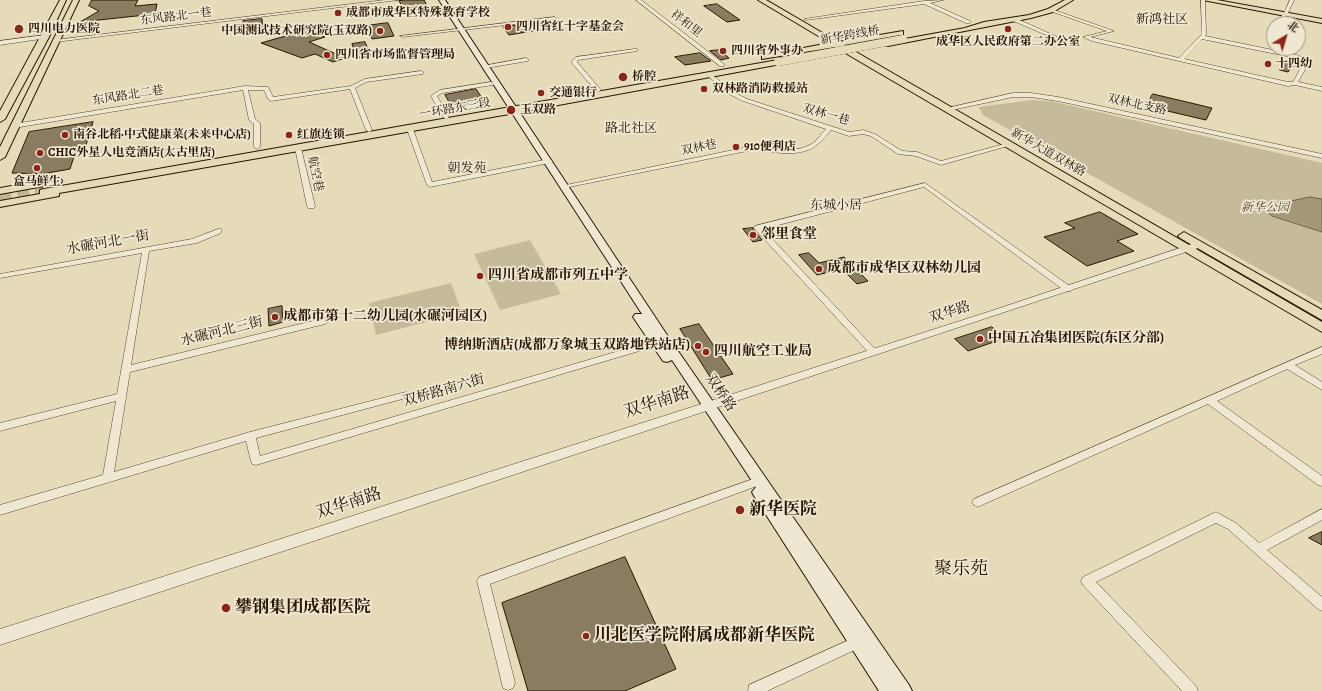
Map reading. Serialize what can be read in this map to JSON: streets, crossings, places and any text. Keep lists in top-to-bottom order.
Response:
{
  "streets": {
    "main road": [
      "新华跨线桥",
      "一环路东三段",
      "新华大道双林路",
      "双桥路"
    ],
    "street": [
      "东风路北一巷",
      "祥和里",
      "东风路北二巷",
      "双林北支路",
      "双林一巷",
      "双林巷",
      "航空巷",
      "水碾河北一街",
      "双华路",
      "水碾河北三街",
      "双桥路南六街",
      "双华南路"
    ]
  },
  "crossings": [
    ["新华跨线桥", "一环路东三段"],
    ["双林北支路", "新华大道双林路"],
    ["一环路东三段", "航空巷"],
    ["一环路东三段", "双桥路"],
    ["双林一巷", "双林巷"],
    ["双林一巷", "新华大道双林路"],
    ["双林巷", "双桥路"],
    ["新华大道双林路", "双华路"],
    ["双华路", "双桥路"],
    ["双华路", "双华南路"],
    ["双桥路南六街", "双桥路"],
    ["双桥路", "双华南路"]
  ],
  "districts": [
    "新鸿社区",
    "路北社区",
    "朝发苑",
    "东城小居",
    "聚乐苑"
  ],
  "parks": ["新华公园"],
  "places": [
    "成都市成华区特殊教育学校",
    "四川省红十字基金会",
    "四川电力医院",
    "成华区人民政府第二办公室",
    "中国测试技术研究院(玉双路)",
    "四川省外事办",
    "四川省市场监督管理局",
    "十四幼",
    "桥腔",
    "双林路消防救援站",
    "交通银行",
    "玉双路",
    "南谷北稻·中式健康菜(未来中心店)",
    "红旗连锁",
    "910便利店",
    "CHIC外星人电竞酒店(太古里店)",
    "盒马鲜生",
    "邻里食堂",
    "成都市成华区双林幼儿园",
    "四川省成都市列五中学",
    "成都市第十二幼儿园(水碾河园区)",
    "中国五冶集团医院(东区分部)",
    "博纳斯酒店(成都万象城玉双路地铁站店)",
    "四川航空工业局",
    "新华医院",
    "攀钢集团成都医院",
    "川北医学院附属成都新华医院"
  ],
  "north": "top right"
}
